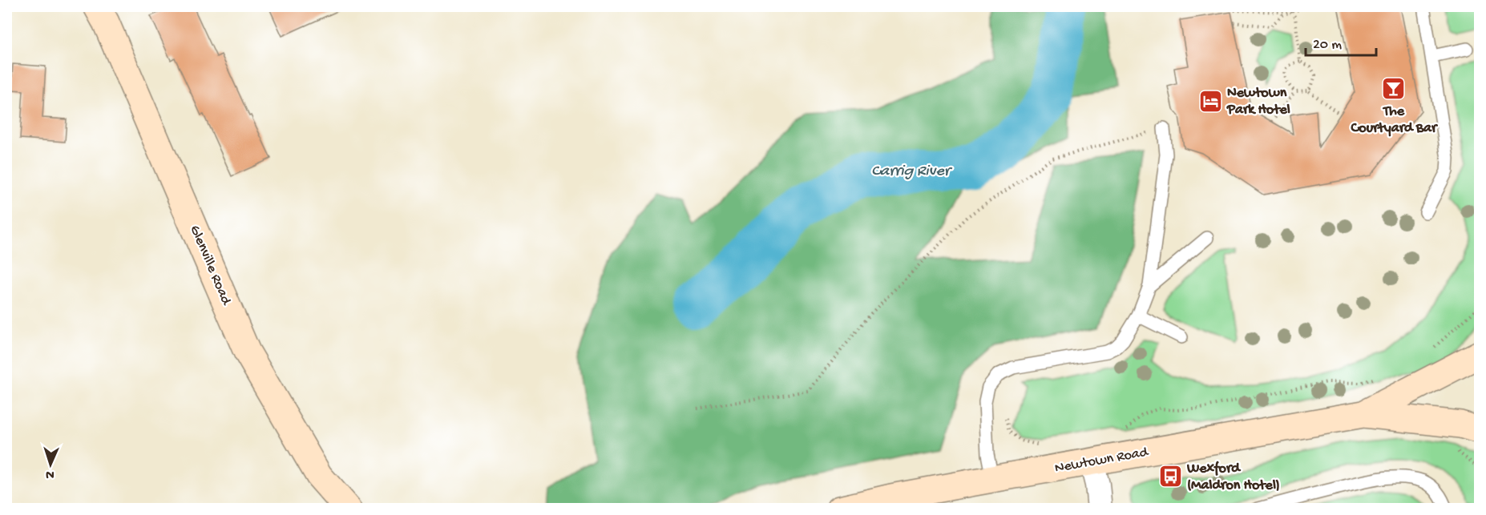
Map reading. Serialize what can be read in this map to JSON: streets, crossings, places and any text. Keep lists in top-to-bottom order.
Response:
{
  "streets": {
    "main road": ["Glenville Road", "Newtown Road"]
  },
  "water": ["Carrig River"],
  "places": {
    "bar": ["The Courtyard Bar"],
    "hotel": ["Newtown Park Hotel"],
    "bus stop": ["Wexford (Maldron Hotel)"]
  },
  "scale_bar": "20 m",
  "north": "bottom"
}
